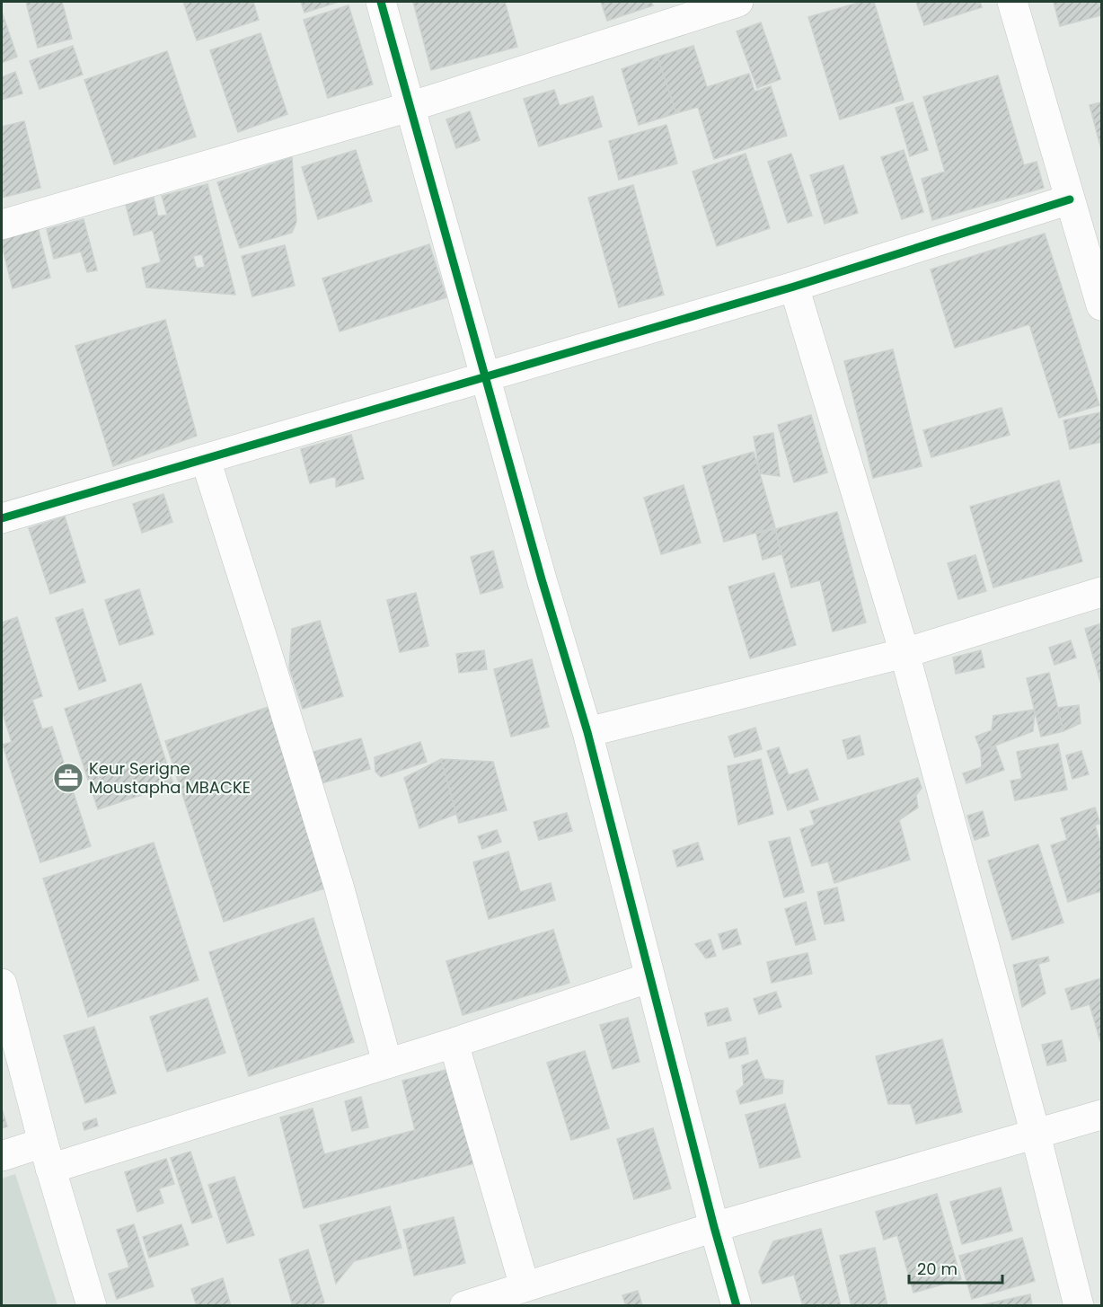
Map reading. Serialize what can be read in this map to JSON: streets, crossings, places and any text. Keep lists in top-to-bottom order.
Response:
{
  "places": {
    "office": ["Keur Serigne Moustapha MBACKE"]
  },
  "scale_bar": "20 m"
}
